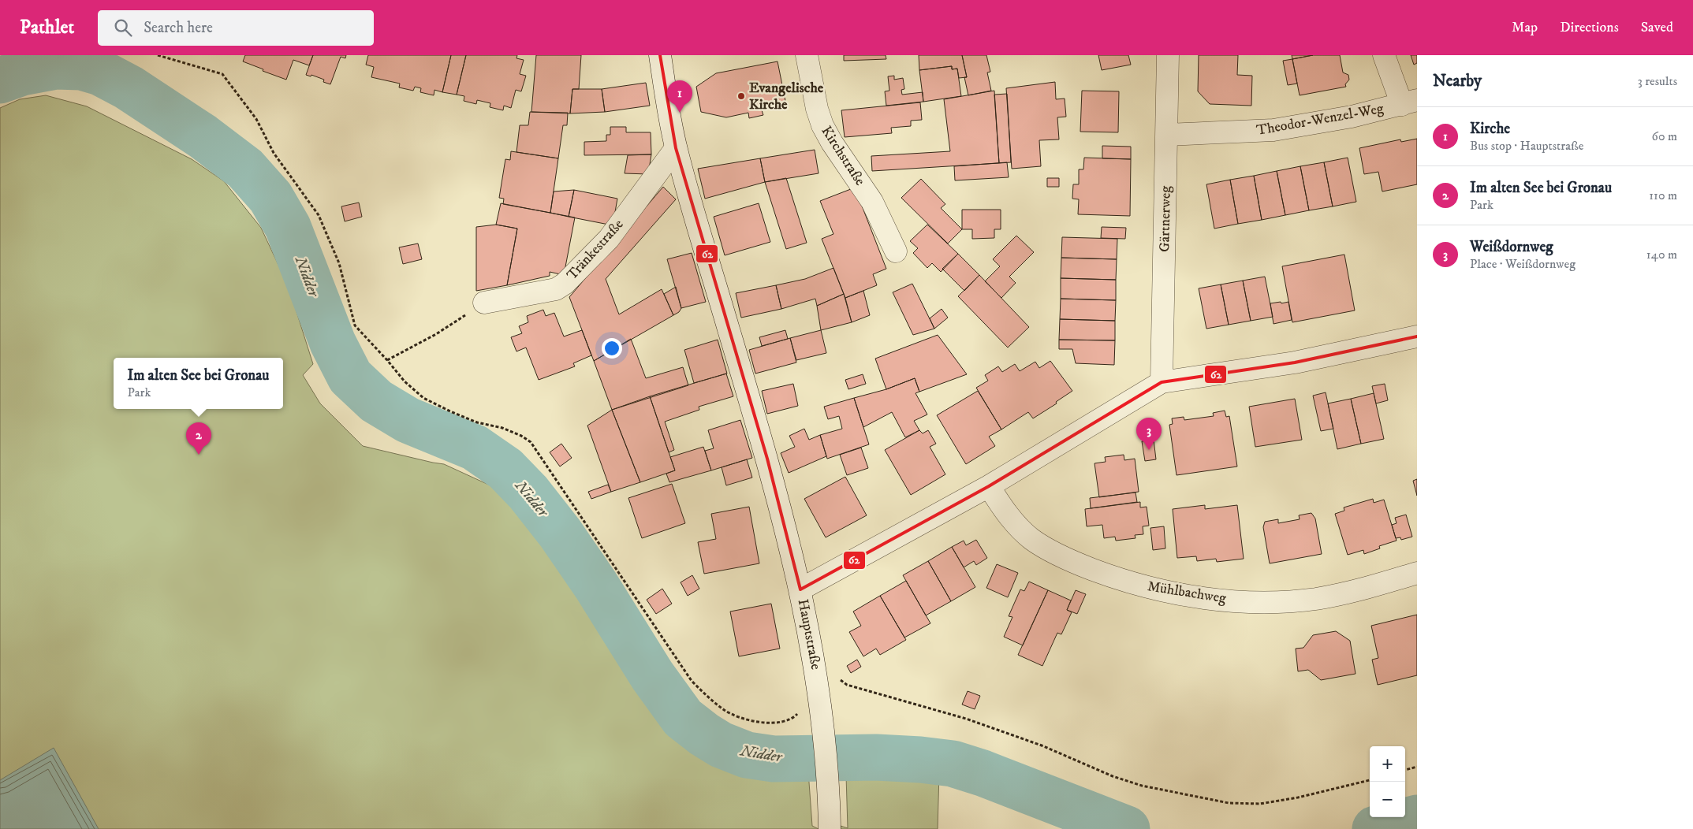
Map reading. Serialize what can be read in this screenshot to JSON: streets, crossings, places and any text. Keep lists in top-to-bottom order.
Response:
{
  "streets": {
    "street": [
      "Theodor-Wenzel-Weg",
      "Kirchstraße",
      "Gärtnerweg",
      "Tränkestraße",
      "Mühlbachweg",
      "Hauptstraße"
    ]
  },
  "crossings": [
    ["Theodor-Wenzel-Weg", "Gärtnerweg"],
    ["Tränkestraße", "Hauptstraße"]
  ],
  "water": ["Nidder"],
  "places": ["Evangelische Kirche"],
  "lines": ["transit line 62"],
  "page": {
    "header": "Pathlet",
    "search": "Search here",
    "nav": ["Map", "Directions", "Saved"],
    "heading": ["Nearby", "3 results"],
    "pins": ["1", "3", "2"],
    "list": [
      {
        "mark": "1",
        "name": "Kirche",
        "note": "Bus stop · Hauptstraße",
        "value": "60 m"
      },
      {
        "mark": "2",
        "name": "Im alten See bei Gronau",
        "note": "Park",
        "value": "110 m"
      },
      {
        "mark": "3",
        "name": "Weißdornweg",
        "note": "Place · Weißdornweg",
        "value": "140 m"
      }
    ],
    "popup": ["Im alten See bei Gronau", "Park"],
    "map_buttons": ["+", "−"]
  }
}
